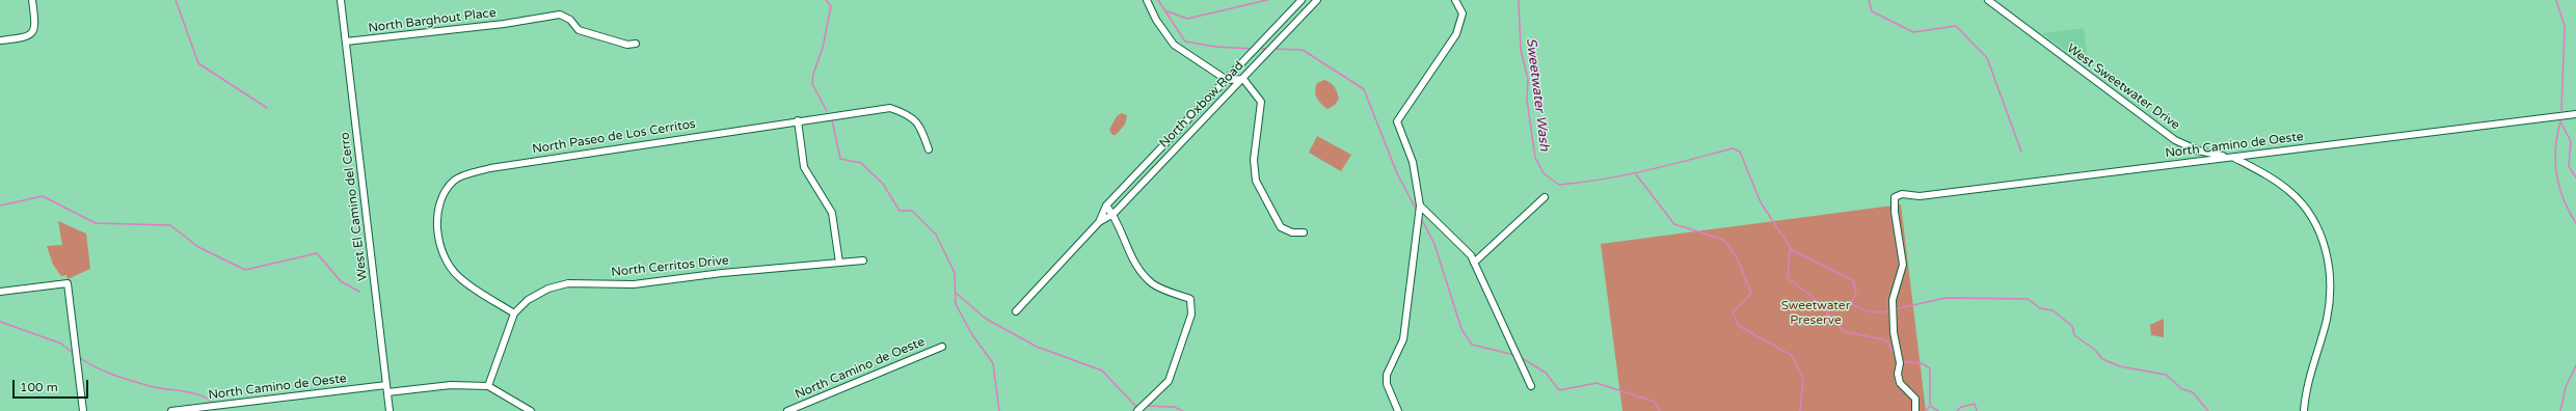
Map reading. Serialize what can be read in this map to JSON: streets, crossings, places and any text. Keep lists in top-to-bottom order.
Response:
{
  "streets": {
    "street": [
      "North Barghout Place",
      "West Sweetwater Drive",
      "North Oxbow Road",
      "North Paseo de Los Cerritos",
      "North Camino de Oeste",
      "West El Camino del Cerro",
      "North Cerritos Drive"
    ]
  },
  "crossings": [
    ["North Barghout Place", "West El Camino del Cerro"],
    ["West Sweetwater Drive", "North Camino de Oeste"],
    ["North Paseo de Los Cerritos", "North Cerritos Drive"],
    ["North Camino de Oeste", "West El Camino del Cerro"]
  ],
  "water": ["Sweetwater Wash"],
  "parks": ["Sweetwater Preserve"],
  "scale_bar": "100 m"
}
